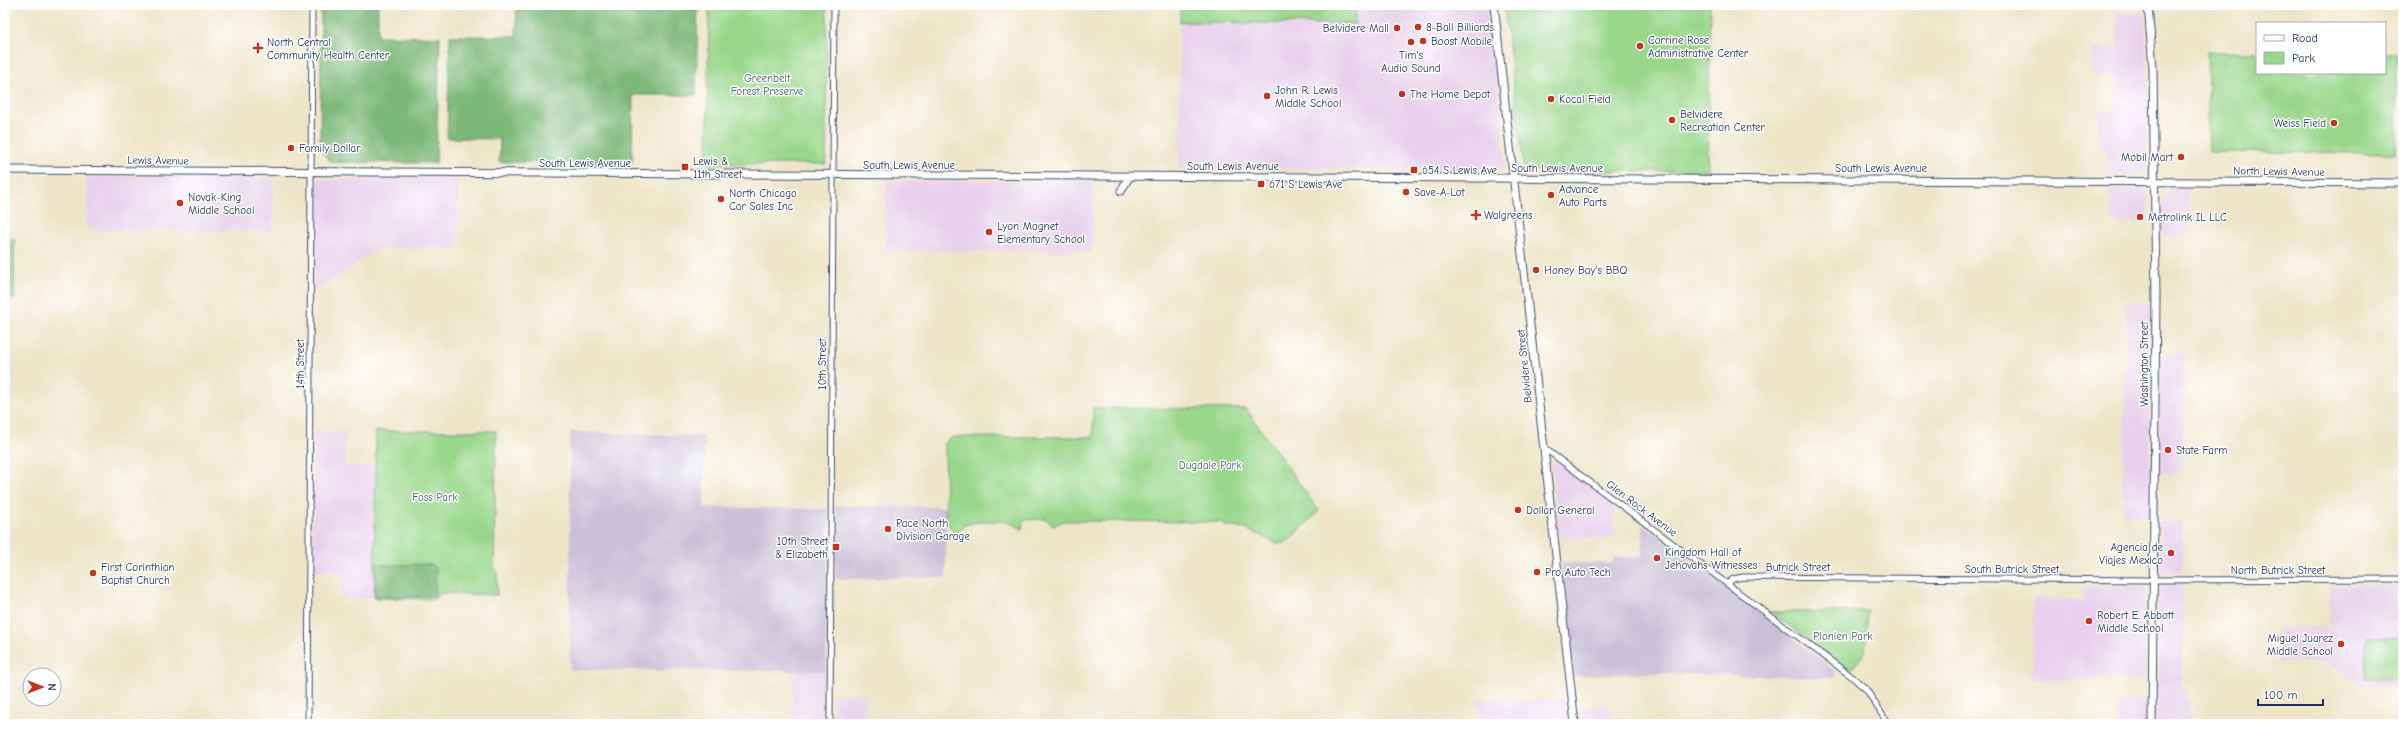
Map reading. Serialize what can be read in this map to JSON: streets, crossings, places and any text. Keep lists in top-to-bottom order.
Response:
{
  "streets": {
    "main road": [
      "Lewis Avenue",
      "South Lewis Avenue",
      "North Lewis Avenue",
      "Washington Street",
      "Belvidere Street"
    ],
    "street": [
      "14th Street",
      "10th Street",
      "Glen Rock Avenue",
      "Butrick Street",
      "South Butrick Street",
      "North Butrick Street"
    ]
  },
  "crossings": [
    ["Lewis Avenue", "South Lewis Avenue"],
    ["Lewis Avenue", "14th Street"],
    ["South Lewis Avenue", "North Lewis Avenue"],
    ["South Lewis Avenue", "14th Street"],
    ["South Lewis Avenue", "10th Street"],
    ["South Lewis Avenue", "Washington Street"],
    ["South Lewis Avenue", "Belvidere Street"],
    ["North Lewis Avenue", "Washington Street"],
    ["Washington Street", "South Butrick Street"],
    ["Washington Street", "North Butrick Street"],
    ["Belvidere Street", "Glen Rock Avenue"],
    ["Glen Rock Avenue", "Butrick Street"],
    ["Butrick Street", "South Butrick Street"],
    ["South Butrick Street", "North Butrick Street"]
  ],
  "parks": [
    "Greenbelt Forest Preserve",
    "Dugdale Park",
    "Foss Park",
    "Plonien Park"
  ],
  "places": {
    "other": [
      "8-Ball Billiards",
      "Belvidere Mall",
      "Boost Mobile",
      "Tim's Audio Sound",
      "Corrine Rose Administrative Center",
      "The Home Depot",
      "John R. Lewis Middle School",
      "Kocal Field",
      "Belvidere Recreation Center",
      "Weiss Field",
      "Family Dollar",
      "Mobil Mart",
      "Save-A-Lot",
      "Advance Auto Parts",
      "North Chicago Car Sales Inc",
      "Novak-King Middle School",
      "Metrolink IL LLC",
      "Lyon Magnet Elementary School",
      "Honey Bay's BBQ",
      "State Farm",
      "Dollar General",
      "Pace North Division Garage",
      "Agencia de Viajes Mexico",
      "Kingdom Hall of Jehovahs Witnesses",
      "Pro Auto Tech",
      "First Corinthian Baptist Church",
      "Robert E. Abbott Middle School",
      "Miguel Juarez Middle School"
    ],
    "health": ["North Central Community Health Center", "Walgreens"],
    "transit": [
      "Lewis & 11th Street",
      "654 S Lewis Ave",
      "671 S Lewis Ave",
      "10th Street & Elizabeth"
    ]
  },
  "legend": ["Road", "Park"],
  "scale_bar": "100 m",
  "north": "right"
}
